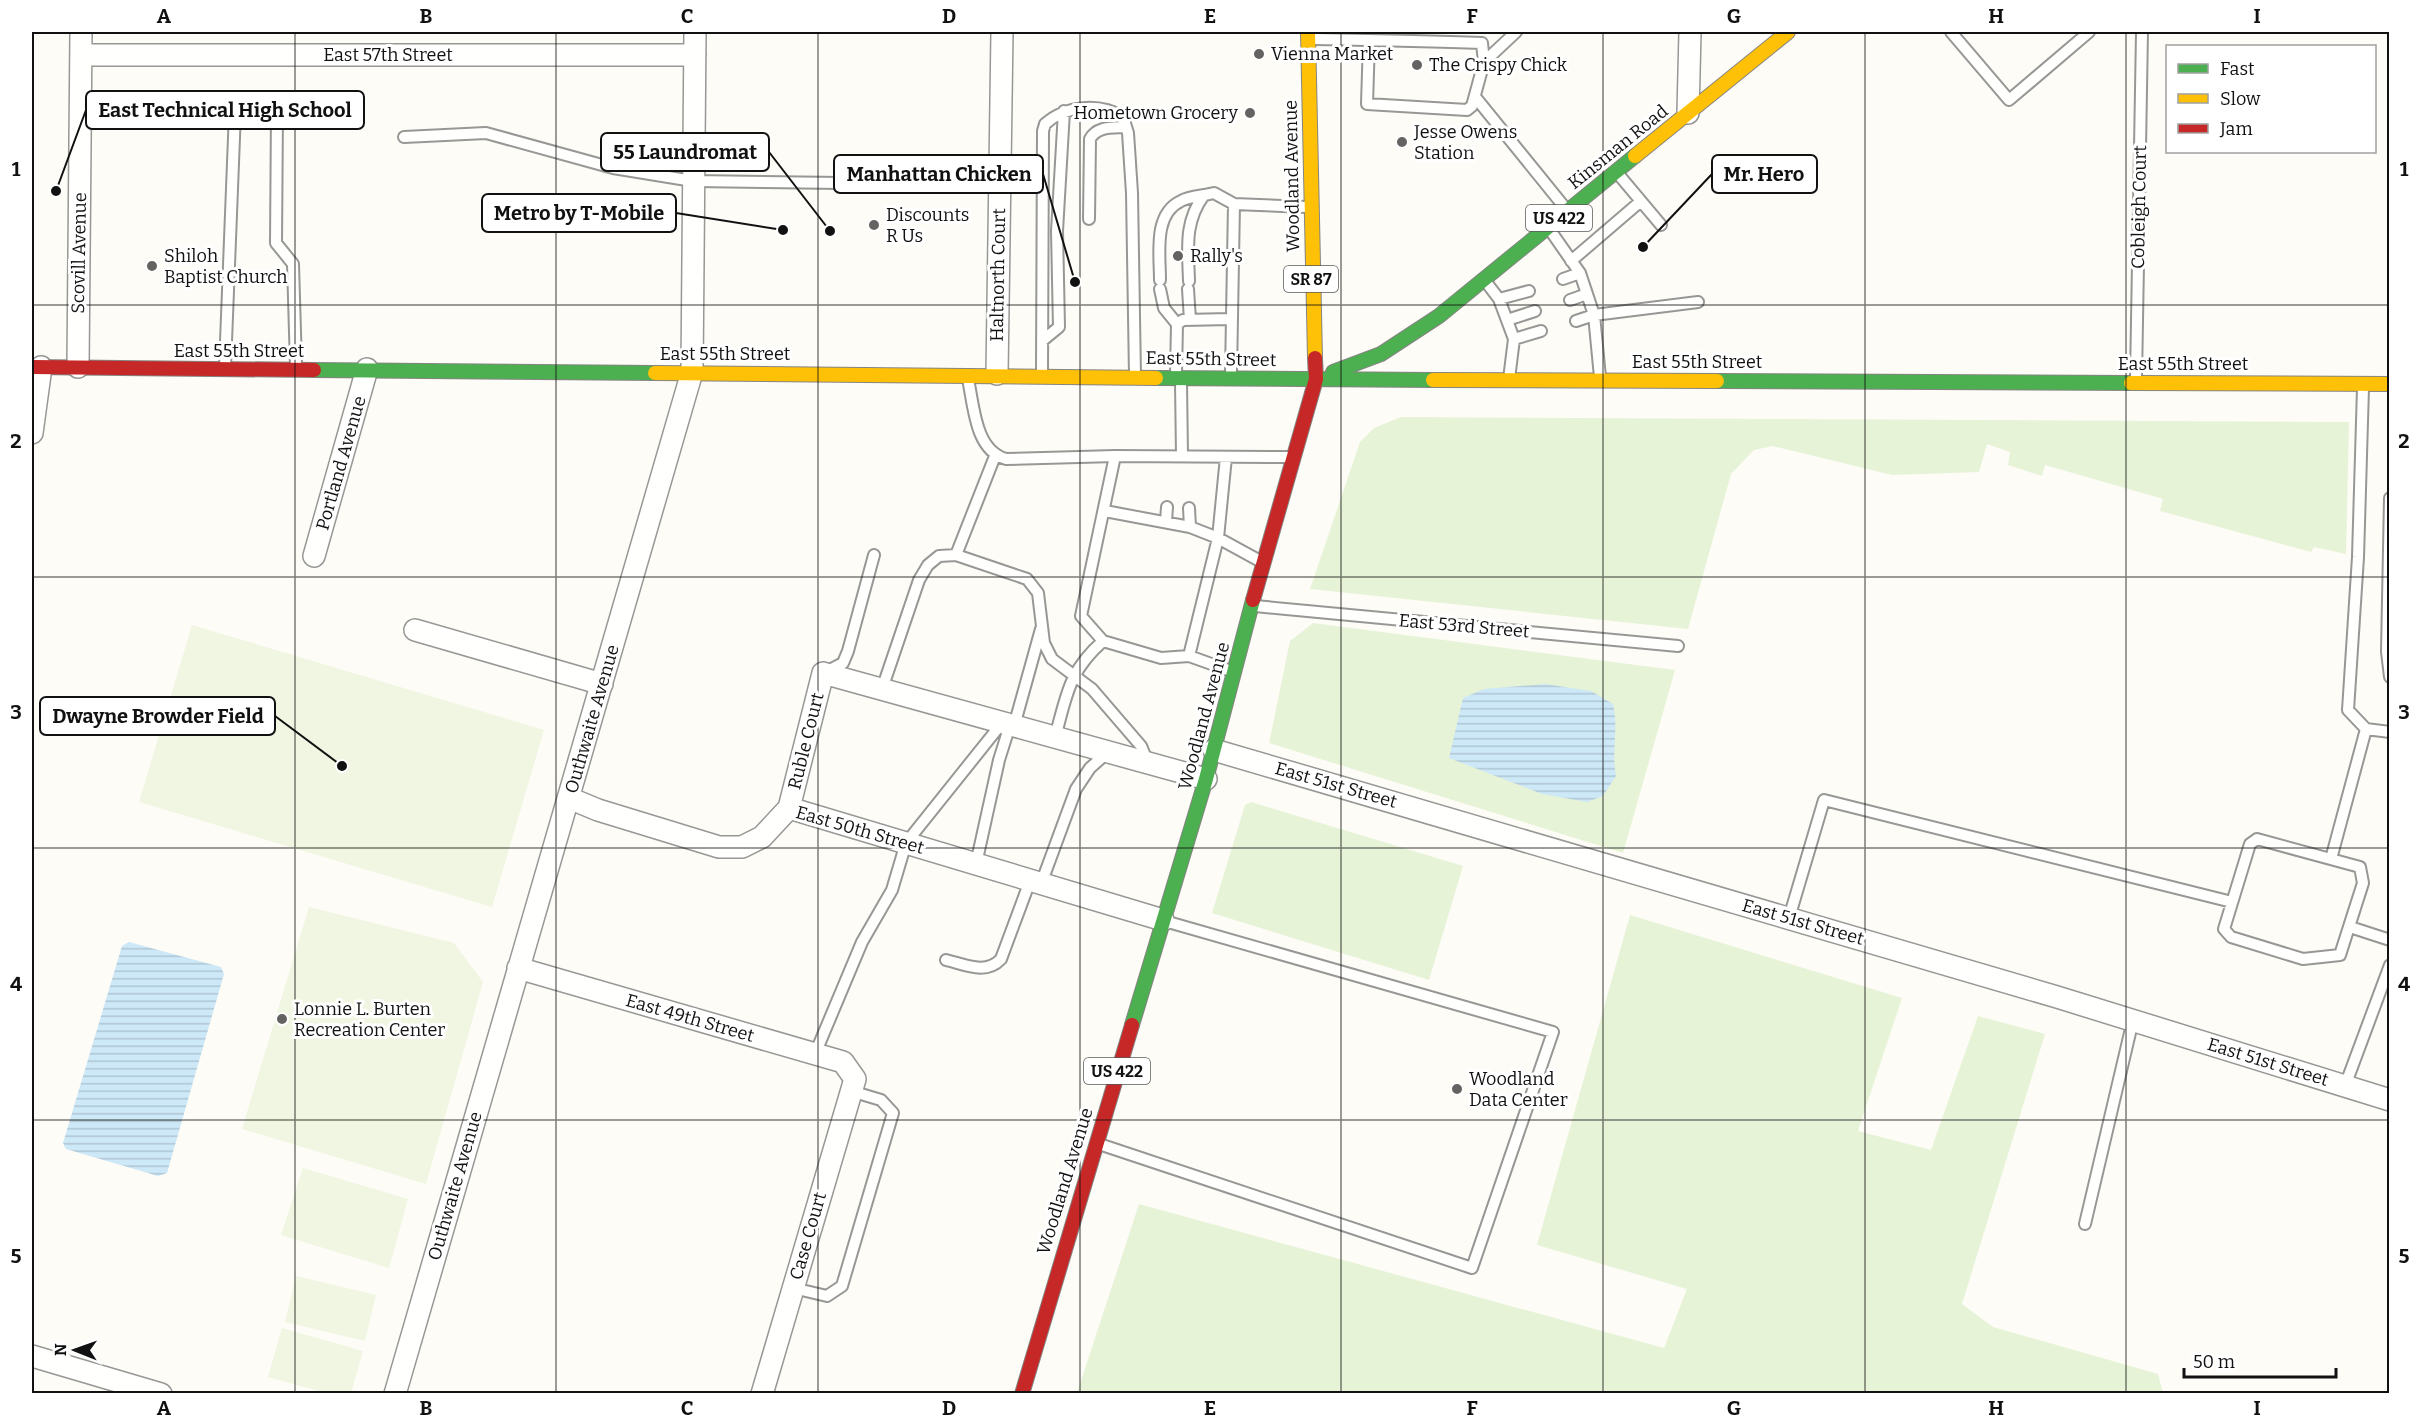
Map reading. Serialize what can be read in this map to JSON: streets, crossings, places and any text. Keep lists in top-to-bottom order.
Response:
{
  "streets": {
    "main road": [
      "Kinsman Road",
      "Woodland Avenue",
      "US 422",
      "SR 87",
      "East 55th Street"
    ],
    "street": [
      "East 57th Street",
      "Scovill Avenue",
      "Haltnorth Court",
      "Portland Avenue",
      "Outhwaite Avenue",
      "Ruble Court",
      "East 51st Street",
      "East 50th Street",
      "East 49th Street",
      "Case Court"
    ],
    "lane": ["Cobleigh Court", "East 53rd Street"]
  },
  "crossings": [
    ["East 57th Street", "Scovill Avenue"],
    ["East 57th Street", "Outhwaite Avenue"],
    ["Kinsman Road", "Woodland Avenue"],
    ["Kinsman Road", "East 55th Street"],
    ["Woodland Avenue", "East 55th Street"],
    ["Woodland Avenue", "East 53rd Street"],
    ["Woodland Avenue", "East 51st Street"],
    ["Woodland Avenue", "East 50th Street"],
    ["Cobleigh Court", "East 55th Street"],
    ["Scovill Avenue", "East 55th Street"],
    ["Haltnorth Court", "East 55th Street"],
    ["East 55th Street", "Portland Avenue"],
    ["East 55th Street", "Outhwaite Avenue"],
    ["Outhwaite Avenue", "East 50th Street"],
    ["Outhwaite Avenue", "East 49th Street"],
    ["Ruble Court", "East 50th Street"],
    ["East 49th Street", "Case Court"]
  ],
  "places": [
    "Vienna Market",
    "The Crispy Chick",
    "Hometown Grocery",
    "Jesse Owens Station",
    "East Technical High School",
    "Discounts R Us",
    "Metro by T-Mobile",
    "55 Laundromat",
    "Mr. Hero",
    "Rally's",
    "Shiloh Baptist Church",
    "Manhattan Chicken",
    "Dwayne Browder Field",
    "Lonnie L. Burten Recreation Center",
    "Woodland Data Center"
  ],
  "legend": ["Fast", "Slow", "Jam"],
  "scale_bar": "50 m",
  "north": "left",
  "grid": {
    "columns": [
      "A",
      "B",
      "C",
      "D",
      "E",
      "F",
      "G",
      "H",
      "I"
    ],
    "rows": [
      "1",
      "2",
      "3",
      "4",
      "5"
    ]
  }
}
